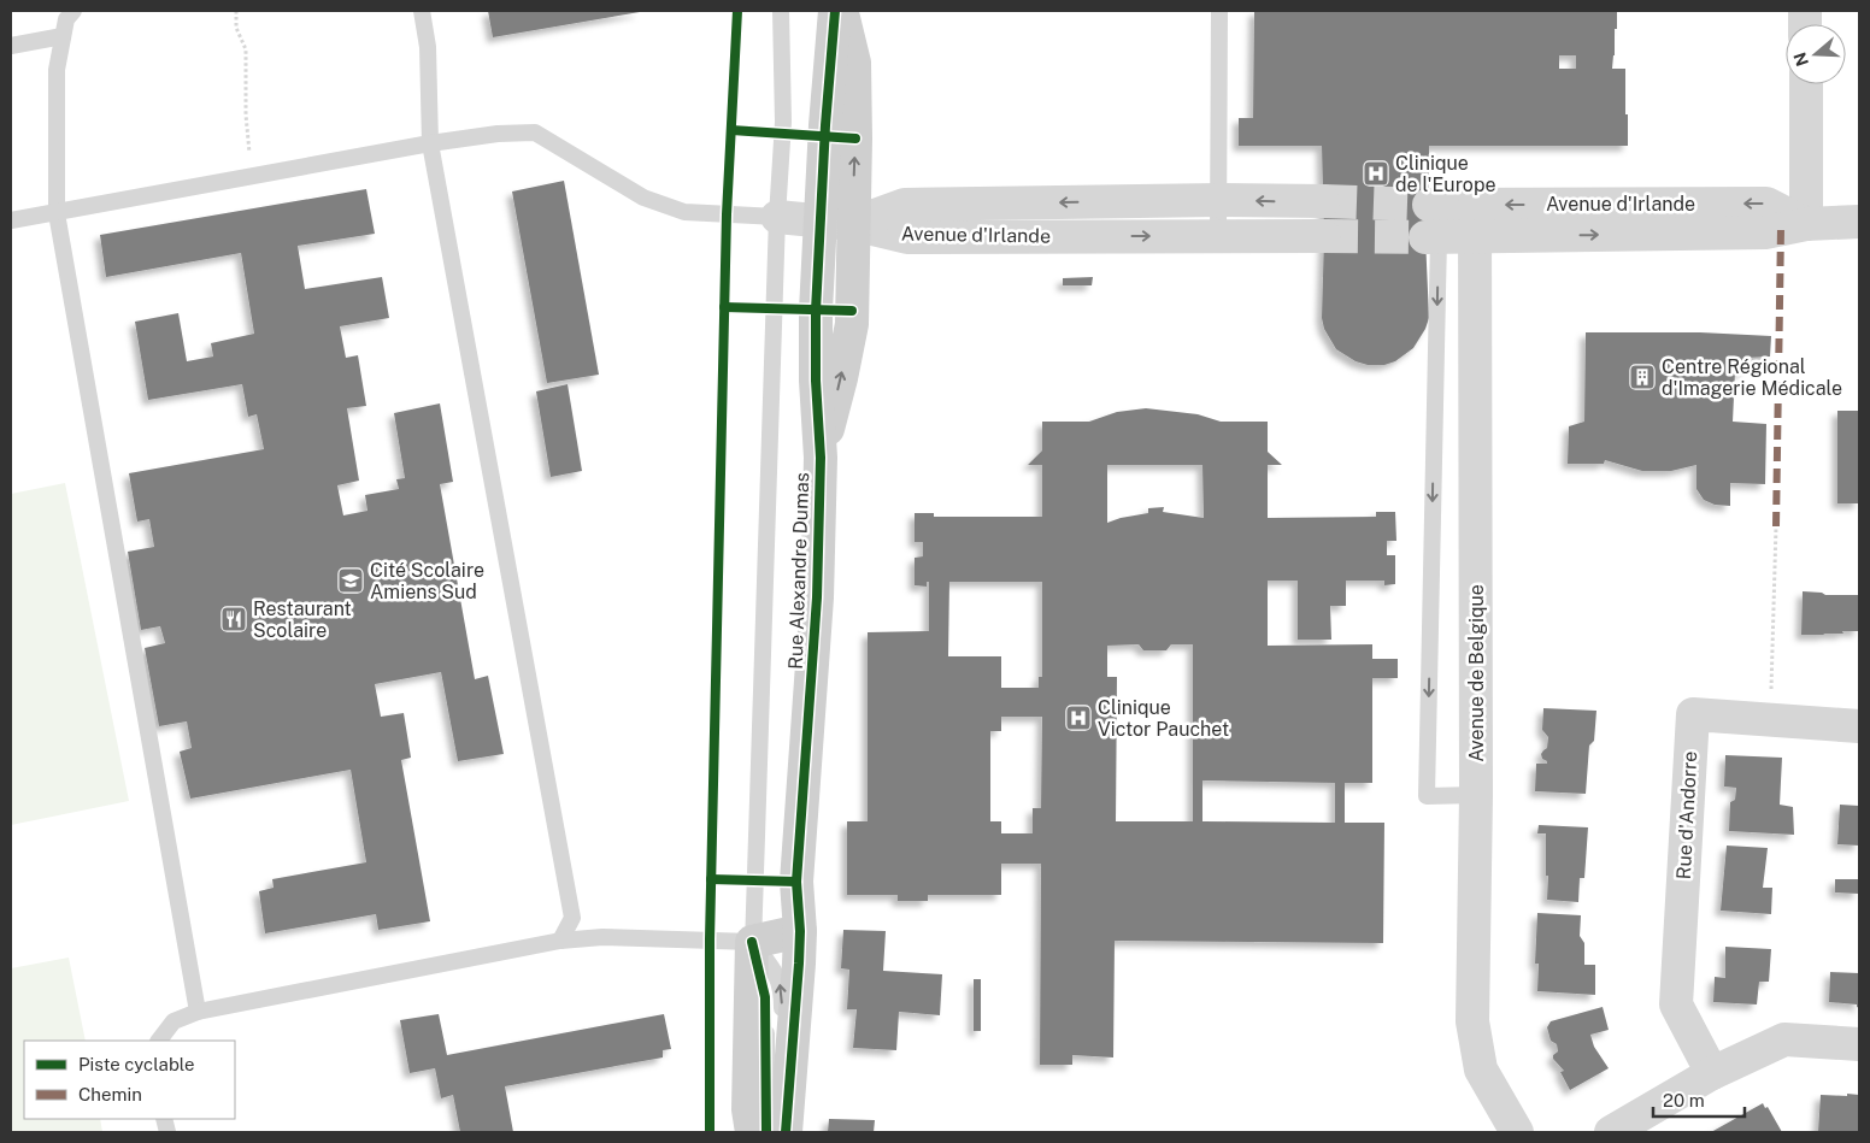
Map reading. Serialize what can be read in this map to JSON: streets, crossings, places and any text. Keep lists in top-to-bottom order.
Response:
{
  "streets": {
    "street": [
      "Avenue d'Irlande",
      "Rue Alexandre Dumas",
      "Avenue de Belgique",
      "Rue d'Andorre"
    ]
  },
  "crossings": [
    ["Avenue d'Irlande", "Rue Alexandre Dumas"],
    ["Avenue d'Irlande", "Avenue de Belgique"]
  ],
  "places": {
    "hospital": ["Clinique de l'Europe", "Clinique Victor Pauchet"],
    "building": ["Centre Régional d'Imagerie Médicale"],
    "school or university": ["Cité Scolaire Amiens Sud"],
    "restaurant": ["Restaurant Scolaire"]
  },
  "legend": ["Piste cyclable", "Chemin"],
  "scale_bar": "20 m",
  "north": "left"
}
